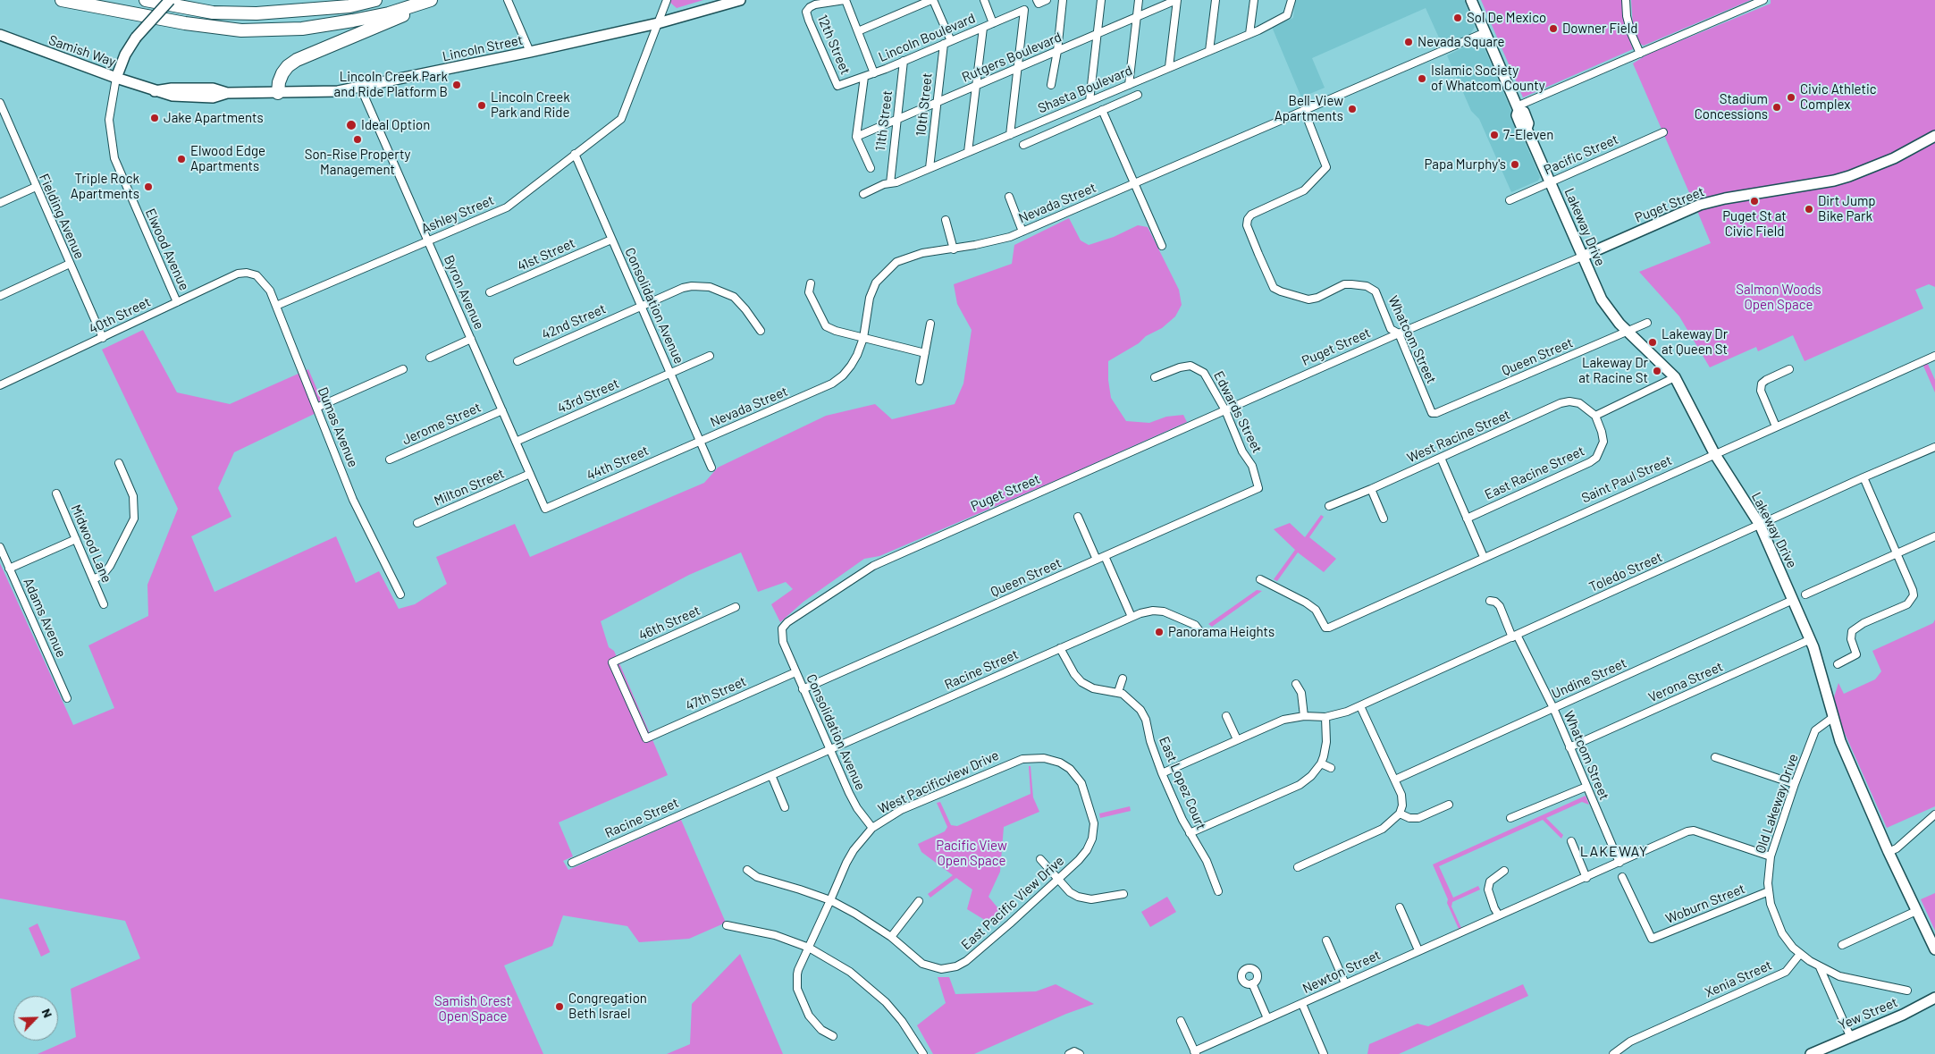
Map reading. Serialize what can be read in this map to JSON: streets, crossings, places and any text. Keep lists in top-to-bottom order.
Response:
{
  "streets": {
    "main road": [
      "Lincoln Street",
      "Samish Way",
      "Puget Street",
      "Lakeway Drive",
      "Yew Street"
    ],
    "street": [
      "Lincoln Boulevard",
      "12th Street",
      "Rutgers Boulevard",
      "Shasta Boulevard",
      "10th Street",
      "11th Street",
      "Pacific Street",
      "Nevada Street",
      "Ashley Street",
      "Fielding Avenue",
      "Elwood Avenue",
      "41st Street",
      "Byron Avenue",
      "Consolidation Avenue",
      "40th Street",
      "42nd Street",
      "Whatcom Street",
      "Queen Street",
      "43rd Street",
      "Edwards Street",
      "Jerome Street",
      "Dumas Avenue",
      "West Racine Street",
      "44th Street",
      "East Racine Street",
      "Saint Paul Street",
      "Milton Street",
      "Midwood Lane",
      "Toledo Street",
      "Adams Avenue",
      "46th Street",
      "Racine Street",
      "Undine Street",
      "Verona Street",
      "47th Street",
      "West Pacificview Drive",
      "East Lopez Court",
      "Old Lakeway Drive",
      "East Pacific View Drive",
      "Woburn Street",
      "Newton Street",
      "Xenia Street"
    ]
  },
  "crossings": [
    ["Lincoln Boulevard", "12th Street"],
    ["Lincoln Boulevard", "Rutgers Boulevard"],
    ["Lincoln Boulevard", "10th Street"],
    ["Lincoln Boulevard", "11th Street"],
    ["12th Street", "Rutgers Boulevard"],
    ["Lincoln Street", "Samish Way"],
    ["Lincoln Street", "Ashley Street"],
    ["Lincoln Street", "Elwood Avenue"],
    ["Lincoln Street", "Byron Avenue"],
    ["Samish Way", "Elwood Avenue"],
    ["Rutgers Boulevard", "10th Street"],
    ["Rutgers Boulevard", "11th Street"],
    ["Shasta Boulevard", "10th Street"],
    ["Shasta Boulevard", "11th Street"],
    ["Pacific Street", "Lakeway Drive"],
    ["Nevada Street", "Lakeway Drive"],
    ["Nevada Street", "Consolidation Avenue"],
    ["Nevada Street", "Whatcom Street"],
    ["Nevada Street", "44th Street"],
    ["Puget Street", "Lakeway Drive"],
    ["Puget Street", "Consolidation Avenue"],
    ["Puget Street", "Whatcom Street"],
    ["Puget Street", "Edwards Street"],
    ["Ashley Street", "Byron Avenue"],
    ["Ashley Street", "Consolidation Avenue"],
    ["Ashley Street", "Dumas Avenue"],
    ["Fielding Avenue", "40th Street"],
    ["Lakeway Drive", "Queen Street"],
    ["Lakeway Drive", "Saint Paul Street"],
    ["Lakeway Drive", "Toledo Street"],
    ["Lakeway Drive", "Undine Street"],
    ["Lakeway Drive", "Verona Street"],
    ["Lakeway Drive", "Old Lakeway Drive"],
    ["Elwood Avenue", "40th Street"],
    ["41st Street", "Consolidation Avenue"],
    ["Byron Avenue", "43rd Street"],
    ["Byron Avenue", "Jerome Street"],
    ["Byron Avenue", "44th Street"],
    ["Byron Avenue", "Milton Street"],
    ["Consolidation Avenue", "42nd Street"],
    ["Consolidation Avenue", "Queen Street"],
    ["Consolidation Avenue", "43rd Street"],
    ["Consolidation Avenue", "44th Street"],
    ["Consolidation Avenue", "Racine Street"],
    ["Consolidation Avenue", "47th Street"],
    ["Consolidation Avenue", "West Pacificview Drive"],
    ["40th Street", "Dumas Avenue"],
    ["Whatcom Street", "Queen Street"],
    ["Whatcom Street", "Toledo Street"],
    ["Whatcom Street", "Undine Street"],
    ["Whatcom Street", "Verona Street"],
    ["Whatcom Street", "Newton Street"],
    ["Queen Street", "Edwards Street"],
    ["West Racine Street", "East Racine Street"],
    ["Toledo Street", "East Lopez Court"],
    ["46th Street", "47th Street"],
    ["Racine Street", "East Lopez Court"],
    ["West Pacificview Drive", "East Pacific View Drive"],
    ["Old Lakeway Drive", "Woburn Street"],
    ["Old Lakeway Drive", "Newton Street"],
    ["Old Lakeway Drive", "Xenia Street"]
  ],
  "districts": ["LAKEWAY"],
  "parks": ["Salmon Woods Open Space", "Pacific View Open Space", "Samish Crest Open Space"],
  "places": [
    "Sol De Mexico",
    "Downer Field",
    "Nevada Square",
    "Islamic Society of Whatcom County",
    "Lincoln Creek Park and Ride Platform B",
    "Civic Athletic Complex",
    "Lincoln Creek Park and Ride",
    "Stadium Concessions",
    "Bell-View Apartments",
    "Jake Apartments",
    "Ideal Option",
    "7-Eleven",
    "Son-Rise Property Management",
    "Elwood Edge Apartments",
    "Papa Murphy's",
    "Triple Rock Apartments",
    "Puget St at Civic Field",
    "Dirt Jump Bike Park",
    "Lakeway Dr at Queen St",
    "Lakeway Dr at Racine St",
    "Panorama Heights",
    "Congregation Beth Israel"
  ],
  "north": "top right"
}
